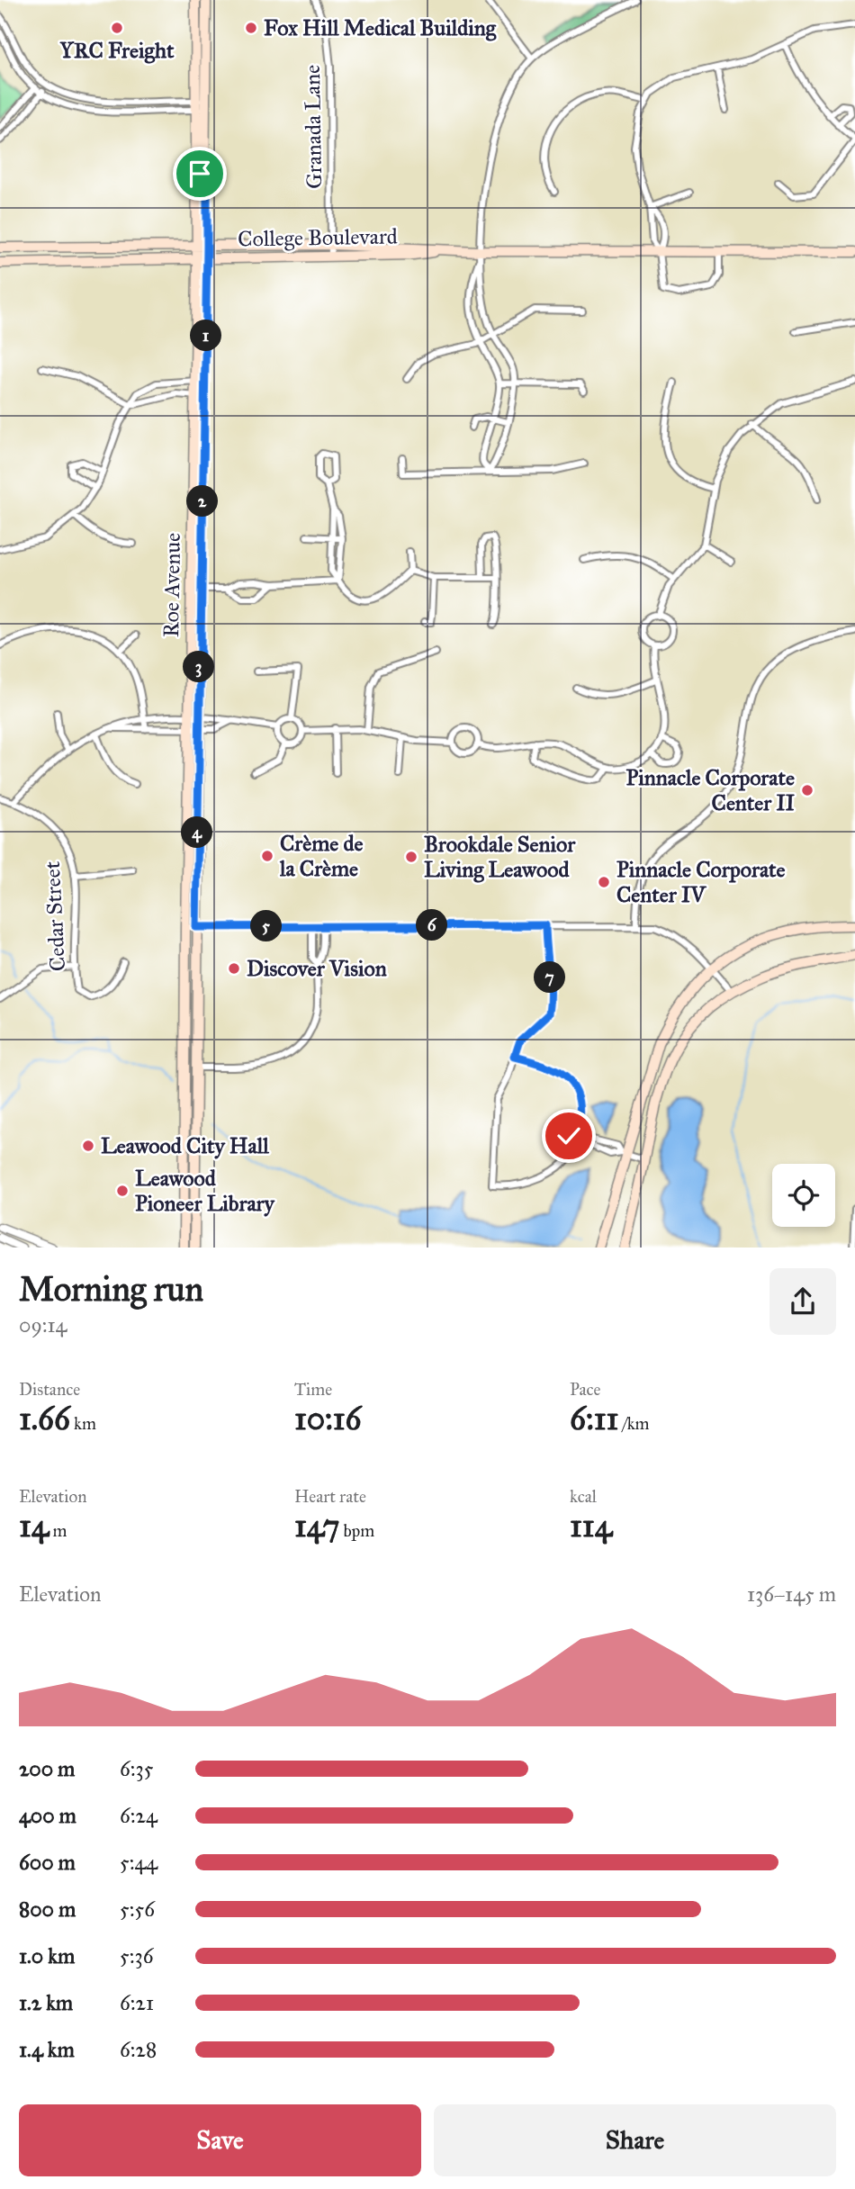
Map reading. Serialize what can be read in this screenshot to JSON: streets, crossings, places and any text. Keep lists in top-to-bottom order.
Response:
{
  "streets": {
    "main road": ["College Boulevard", "Roe Avenue"],
    "street": ["Granada Lane", "Cedar Street"]
  },
  "crossings": [
    ["Granada Lane", "College Boulevard"],
    ["College Boulevard", "Roe Avenue"]
  ],
  "places": [
    "YRC Freight",
    "Fox Hill Medical Building",
    "Pinnacle Corporate Center II",
    "Crème de la Crème",
    "Brookdale Senior Living Leawood",
    "Pinnacle Corporate Center IV",
    "Discover Vision",
    "Leawood City Hall",
    "Leawood Pioneer Library"
  ],
  "page": {
    "pins": [
      "1",
      "2",
      "3",
      "4",
      "6",
      "5",
      "7"
    ],
    "heading": ["Morning run", "09:14"],
    "stats": [
      ["Distance", "1.66 km"],
      ["Time", "10:16"],
      ["Pace", "6:11 /km"],
      ["Elevation", "14 m"],
      ["Heart rate", "147 bpm"],
      ["kcal", "114"]
    ],
    "chart": ["Elevation", "136–145 m"],
    "list": [
      {
        "name": "200 m",
        "note": "6:35"
      },
      {
        "name": "400 m",
        "note": "6:24"
      },
      {
        "name": "600 m",
        "note": "5:44"
      },
      {
        "name": "800 m",
        "note": "5:56"
      },
      {
        "name": "1.0 km",
        "note": "5:36"
      },
      {
        "name": "1.2 km",
        "note": "6:21"
      },
      {
        "name": "1.4 km",
        "note": "6:28"
      }
    ],
    "buttons": ["Save", "Share"]
  }
}
